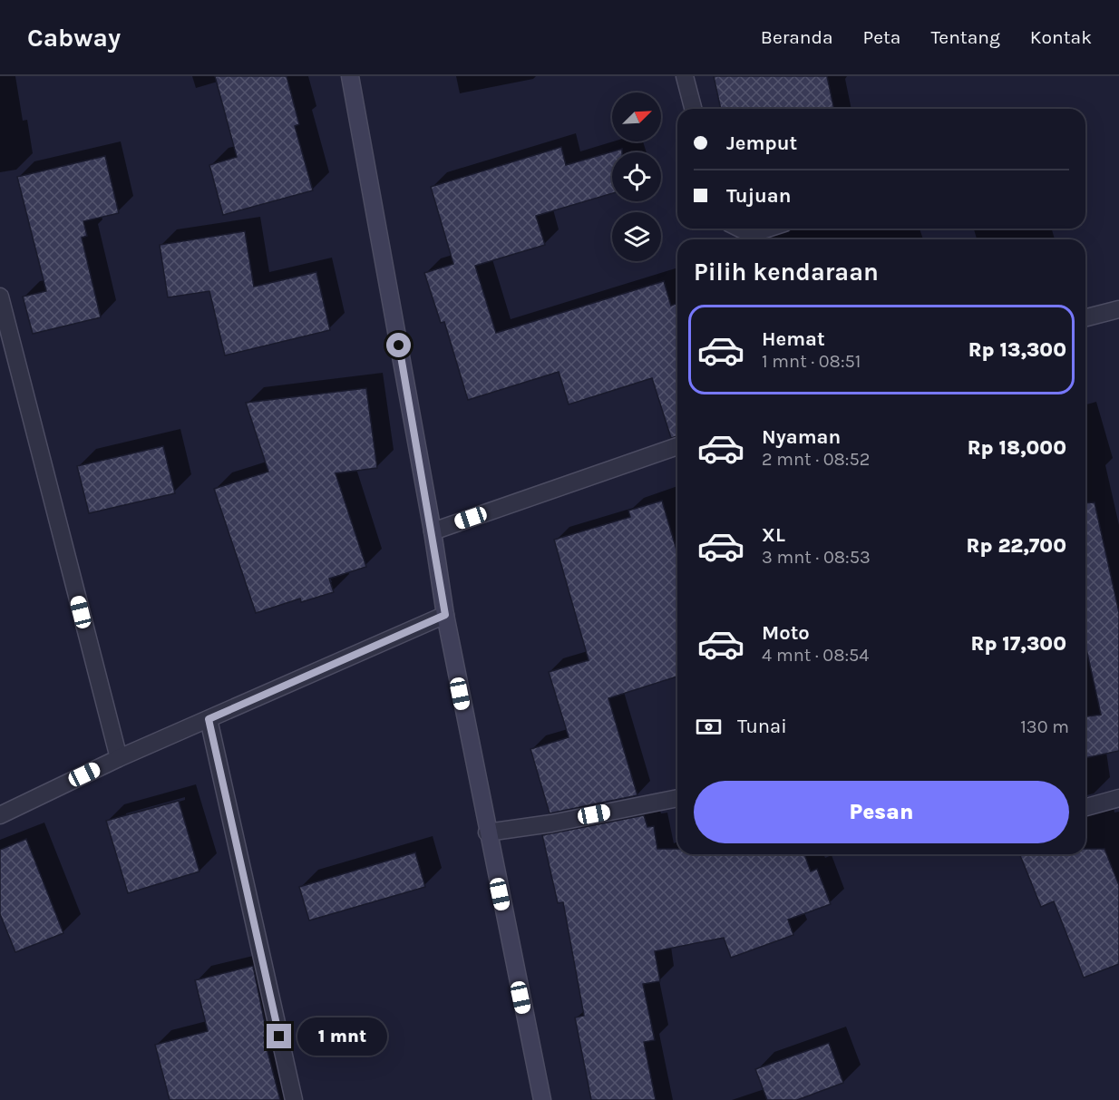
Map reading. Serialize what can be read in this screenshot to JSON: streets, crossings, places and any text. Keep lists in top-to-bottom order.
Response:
{
  "north": "top right",
  "page": {
    "header": "Cabway",
    "nav": [
      "Beranda",
      "Peta",
      "Tentang",
      "Kontak"
    ],
    "banner": ["Jemput", "Tujuan"],
    "heading": "Pilih kendaraan",
    "list": [
      {
        "name": "Hemat",
        "note": "1 mnt · 08:51",
        "value": "Rp 13,300"
      },
      {
        "name": "Nyaman",
        "note": "2 mnt · 08:52",
        "value": "Rp 18,000"
      },
      {
        "name": "XL",
        "note": "3 mnt · 08:53",
        "value": "Rp 22,700"
      },
      {
        "name": "Moto",
        "note": "4 mnt · 08:54",
        "value": "Rp 17,300"
      }
    ],
    "pay": ["Tunai", "130 m"],
    "buttons": "Pesan",
    "bubble": "1 mnt"
  }
}
